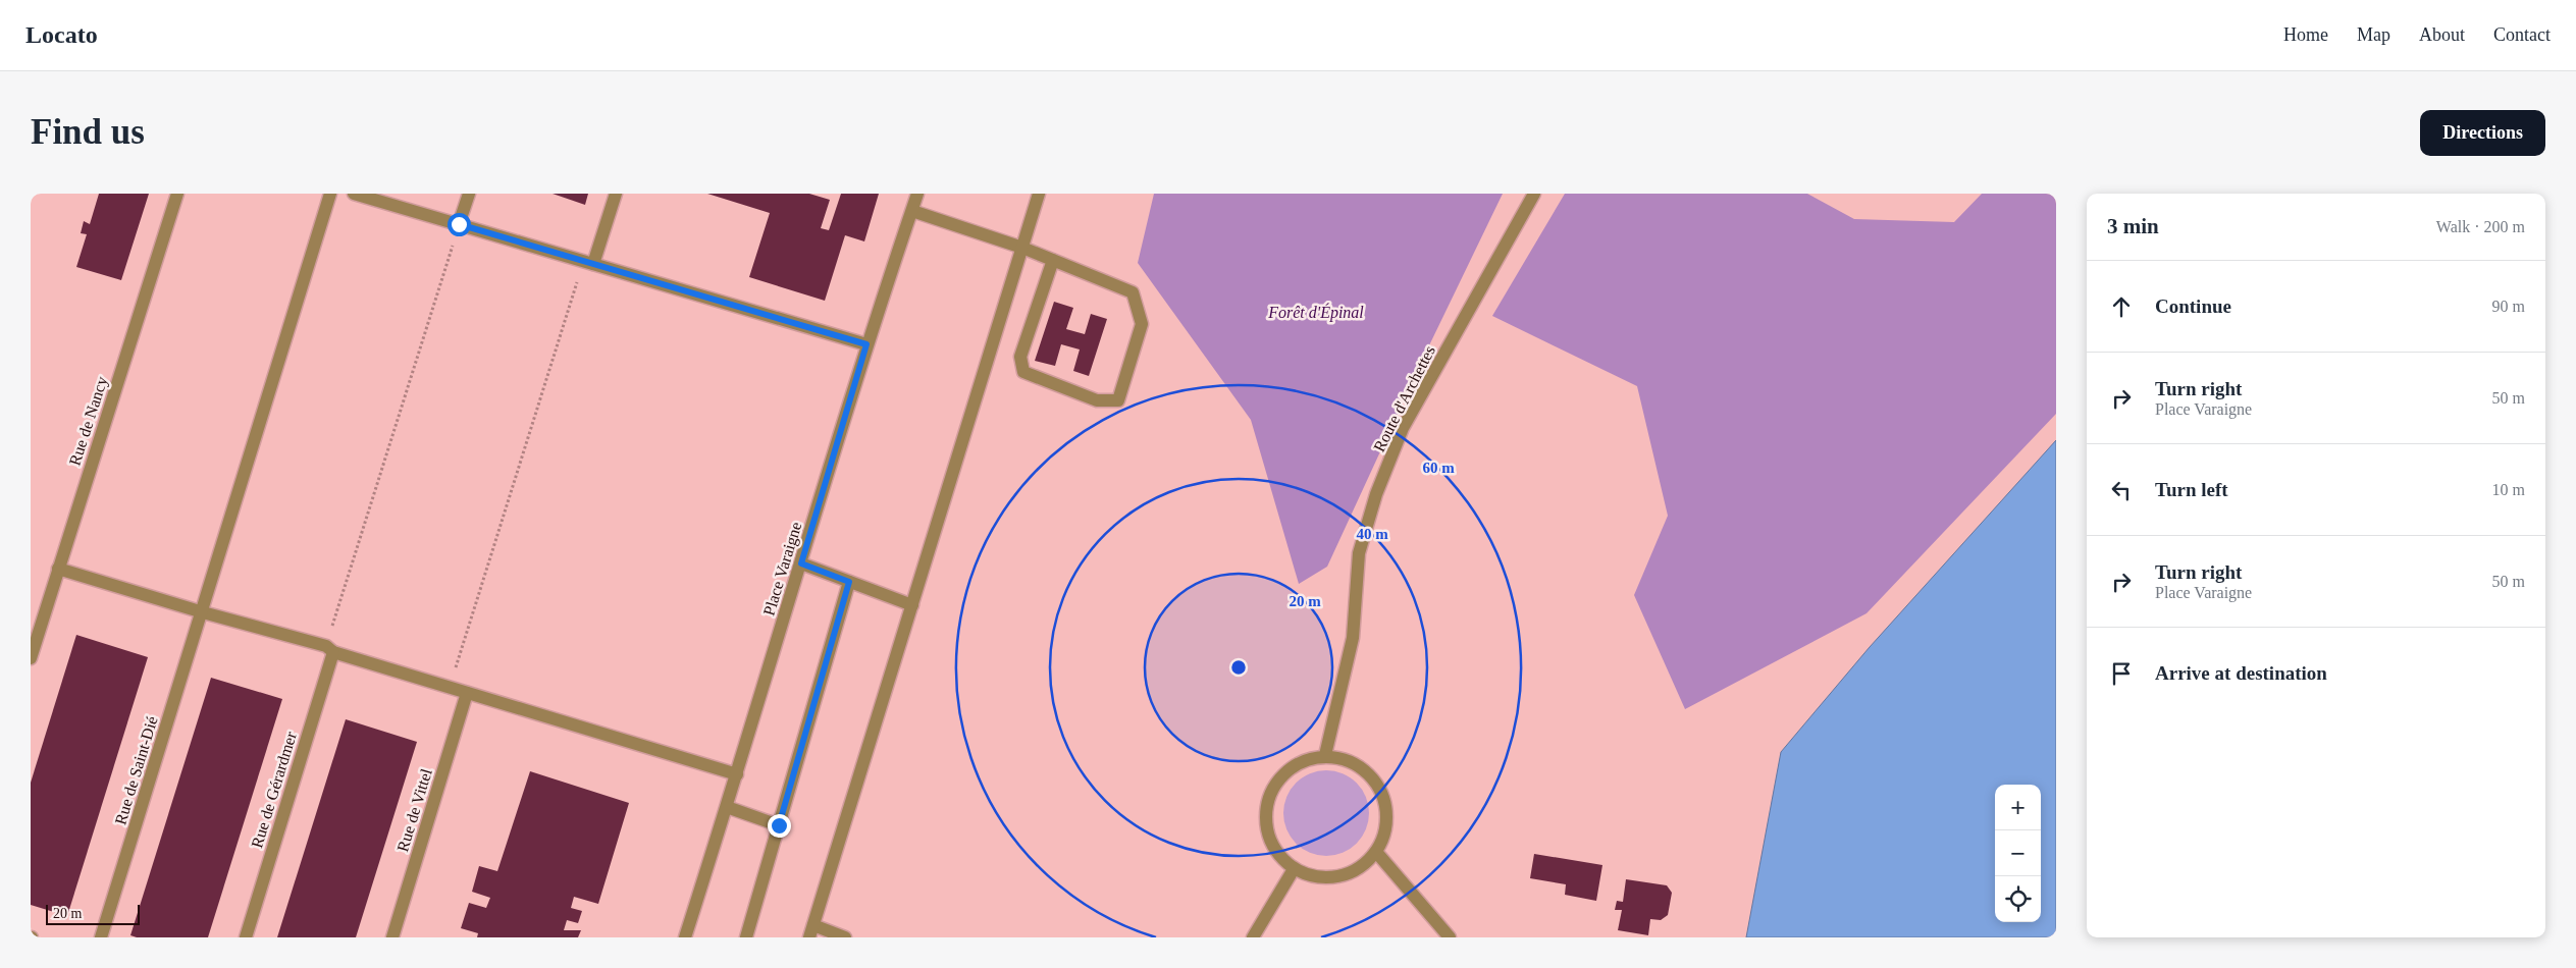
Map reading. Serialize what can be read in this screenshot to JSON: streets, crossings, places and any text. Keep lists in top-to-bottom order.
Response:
{
  "streets": {
    "street": [
      "Route d'Archettes",
      "Rue de Nancy",
      "Place Varaigne",
      "Rue de Saint-Dié",
      "Rue de Gérardmer",
      "Rue de Vittel"
    ]
  },
  "parks": ["Forêt d'Épinal"],
  "scale_bar": "20 m",
  "page": {
    "header": "Locato",
    "nav": [
      "Home",
      "Map",
      "About",
      "Contact"
    ],
    "buttons": "Directions",
    "title": "Find us",
    "heading": ["3 min", "Walk · 200 m"],
    "list": [
      ["Continue", "90 m"],
      ["Turn right", "Place Varaigne", "50 m"],
      ["Turn left", "10 m"],
      ["Turn right", "Place Varaigne", "50 m"],
      "Arrive at destination"
    ],
    "map_buttons": ["+", "−"],
    "scale": "20 m"
  },
  "rings": ["60 m", "40 m", "20 m"]
}
